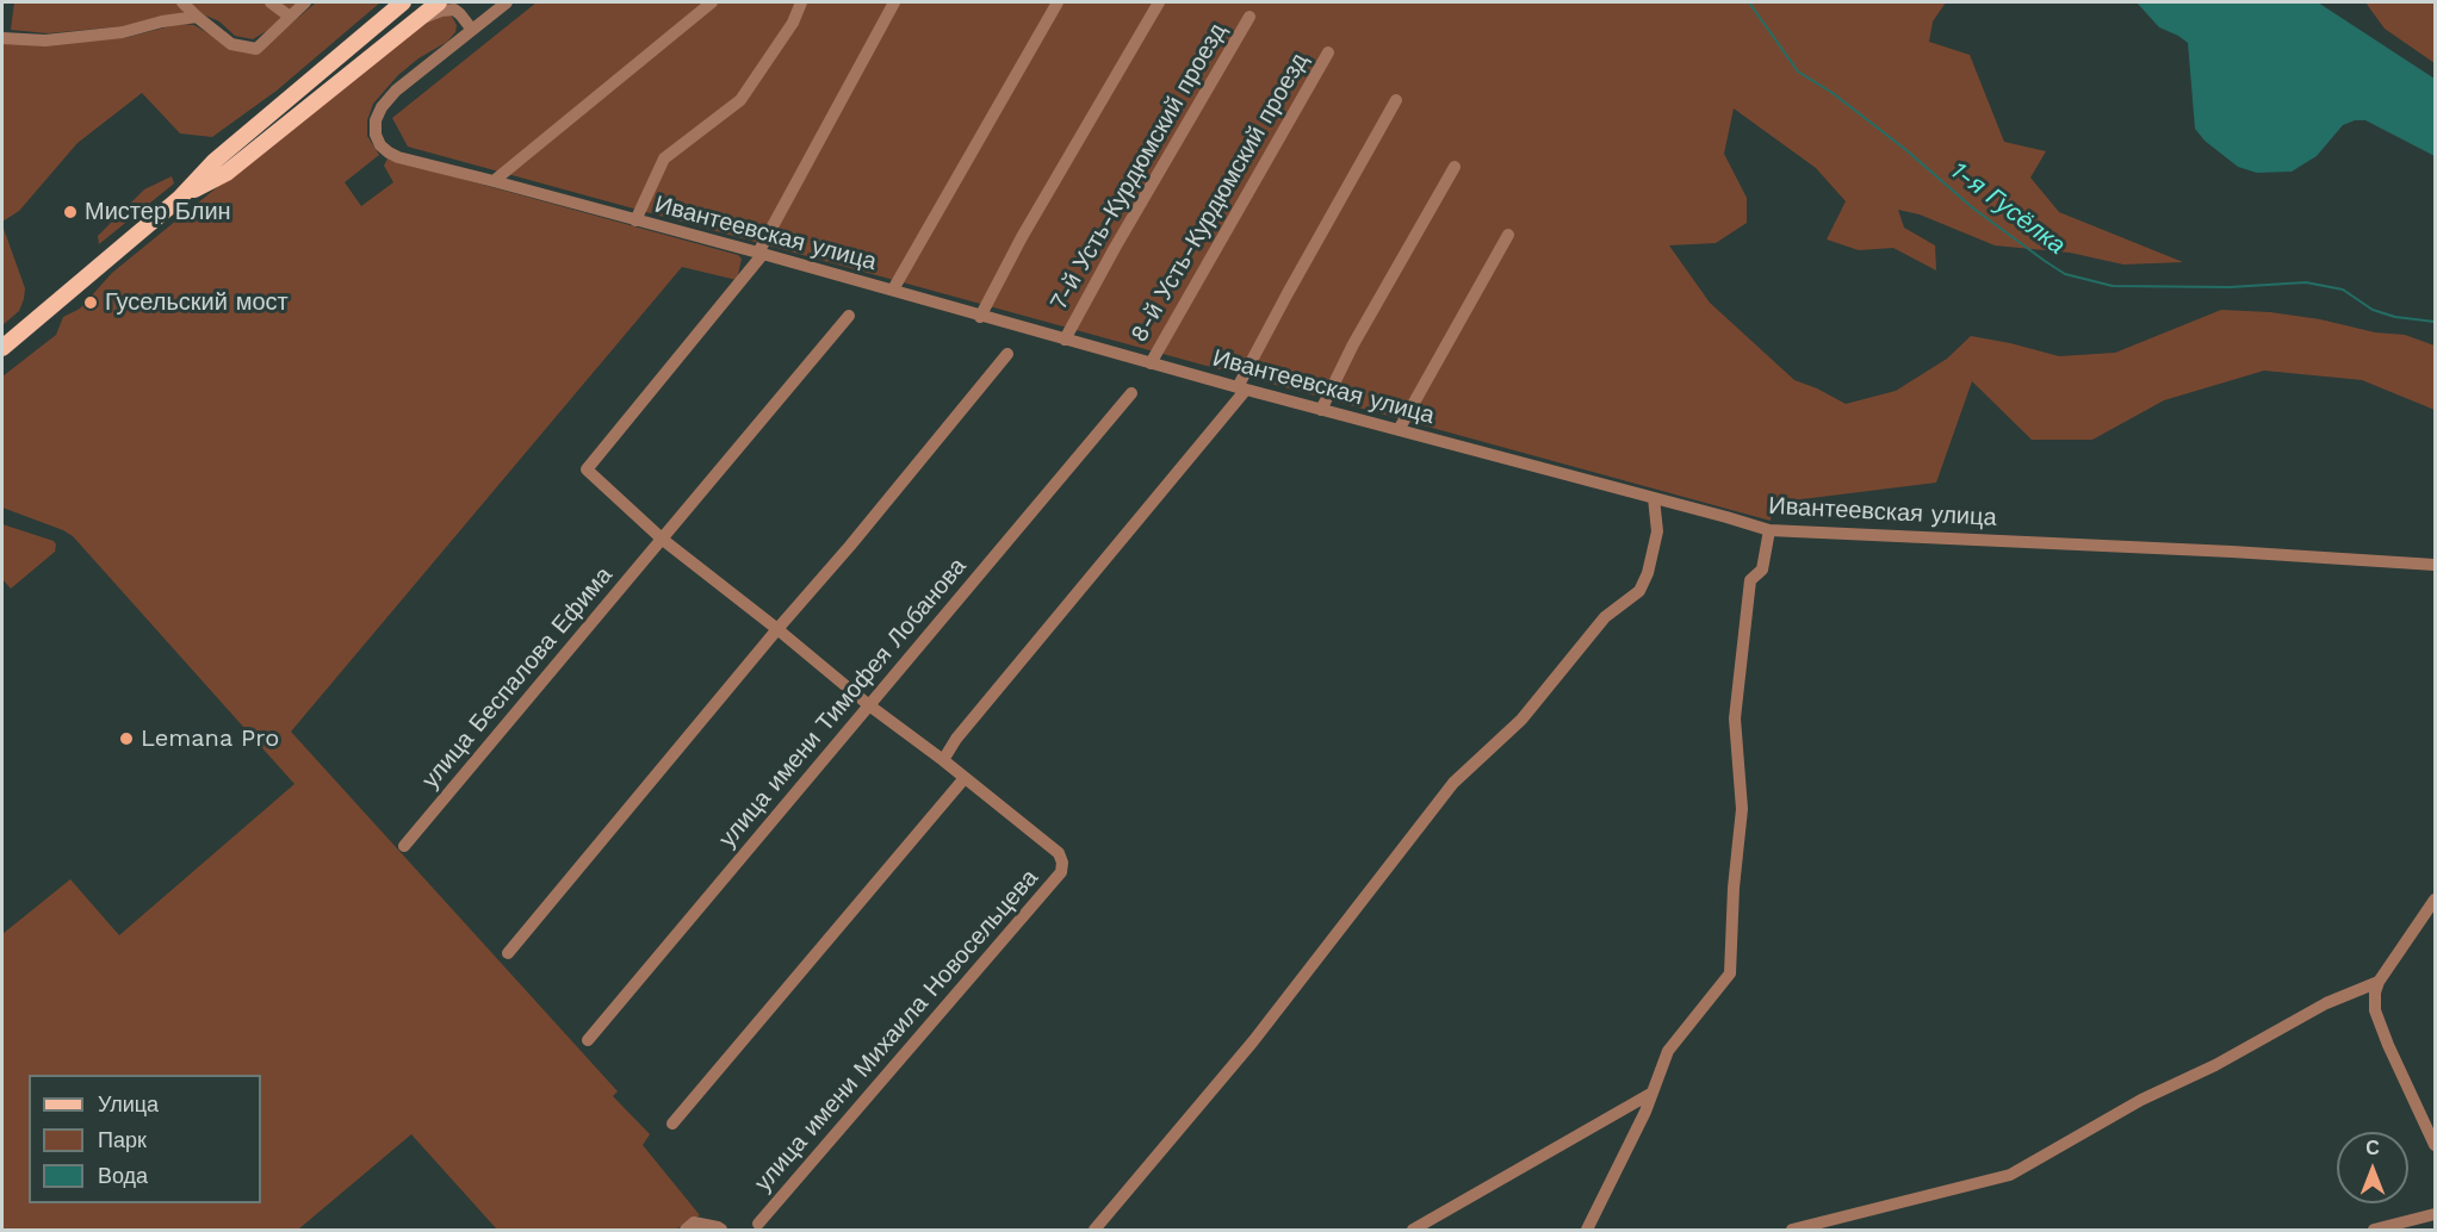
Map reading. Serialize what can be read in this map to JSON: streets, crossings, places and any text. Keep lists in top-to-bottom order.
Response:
{
  "streets": {
    "street": [
      "7-й Усть-Курдюмский проезд",
      "8-й Усть-Курдюмский проезд",
      "Ивантеевская улица",
      "улица Беспалова Ефима",
      "улица имени Тимофея Лобанова",
      "улица имени Михаила Новосельцева"
    ]
  },
  "crossings": [
    ["7-й Усть-Курдюмский проезд", "Ивантеевская улица"],
    ["8-й Усть-Курдюмский проезд", "Ивантеевская улица"]
  ],
  "water": ["1-я Гусёлка"],
  "places": ["Мистер Блин", "Гусельский мост", "Lemana Pro"],
  "legend": ["Улица", "Парк", "Вода"],
  "north": "top"
}
